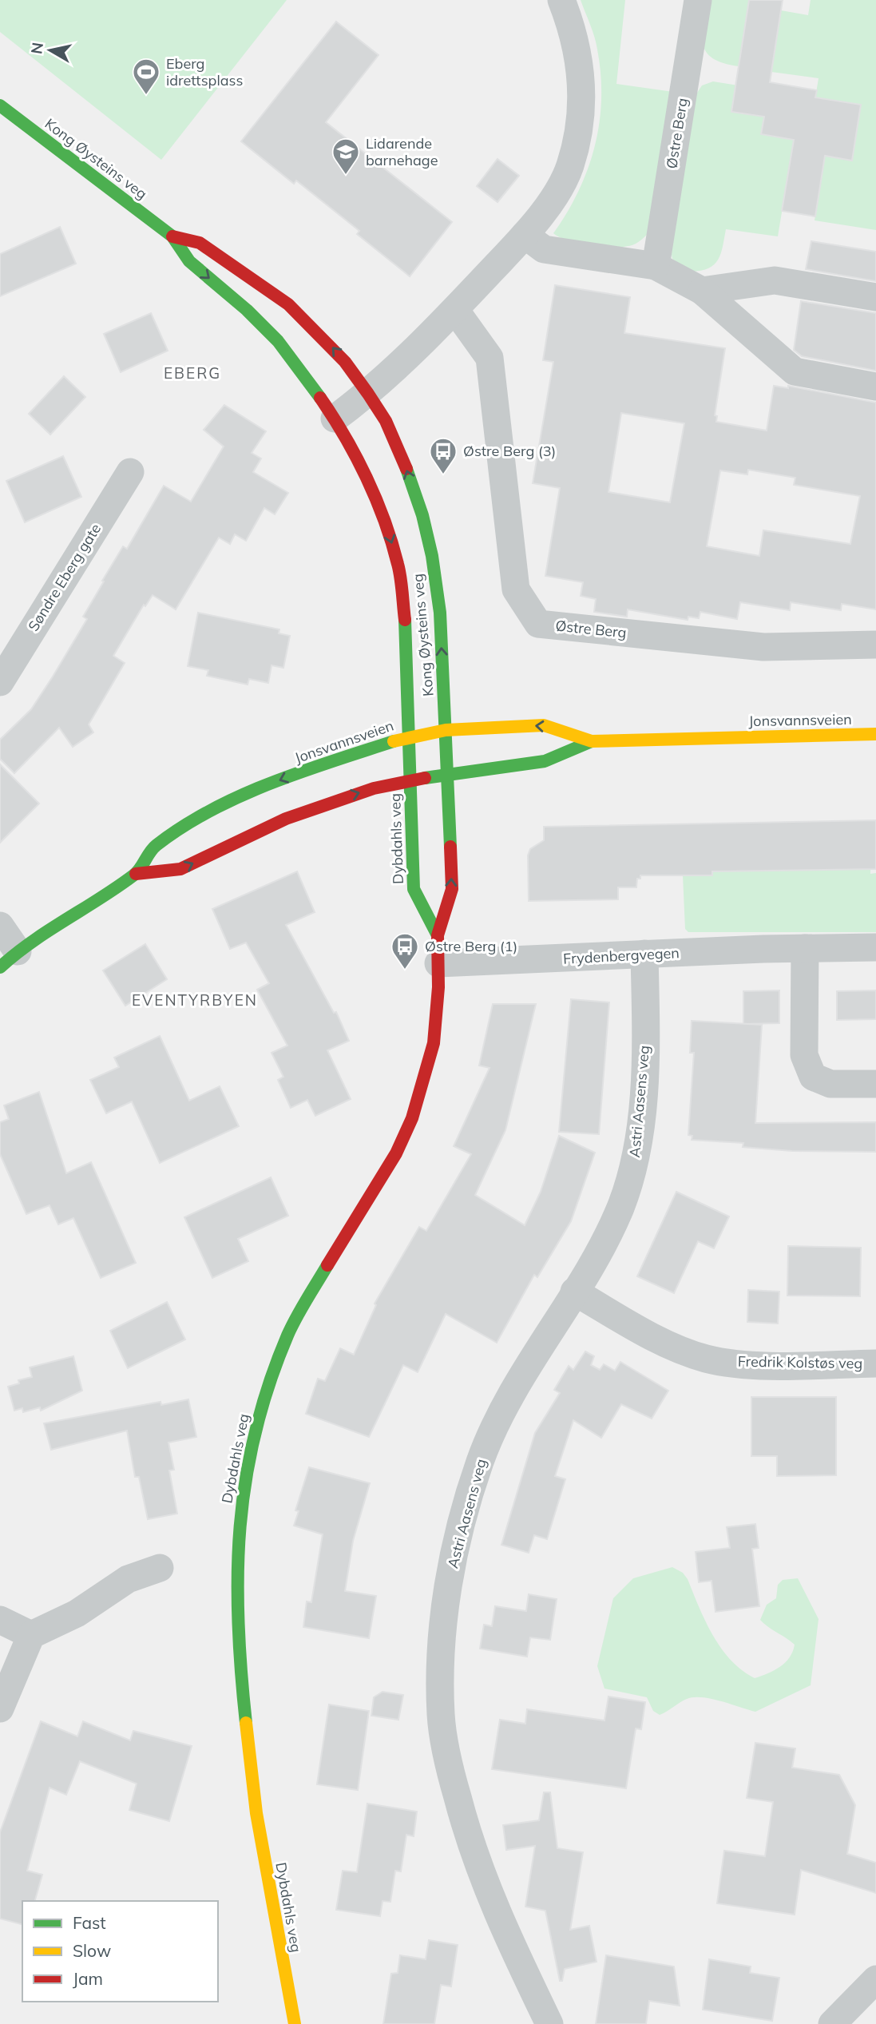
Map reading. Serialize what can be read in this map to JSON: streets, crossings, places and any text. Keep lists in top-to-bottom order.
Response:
{
  "streets": {
    "main road": ["Kong Øysteins veg", "Jonsvannsveien", "Dybdahls veg"],
    "street": [
      "Østre Berg",
      "Søndre Eberg gate",
      "Frydenbergvegen",
      "Astri Aasens veg",
      "Fredrik Kolstøs veg"
    ]
  },
  "crossings": [
    ["Kong Øysteins veg", "Jonsvannsveien"],
    ["Kong Øysteins veg", "Dybdahls veg"],
    ["Jonsvannsveien", "Dybdahls veg"],
    ["Dybdahls veg", "Frydenbergvegen"],
    ["Frydenbergvegen", "Astri Aasens veg"],
    ["Astri Aasens veg", "Fredrik Kolstøs veg"]
  ],
  "districts": ["EBERG", "EVENTYRBYEN"],
  "places": {
    "sports": ["Eberg idrettsplass"],
    "school or university": ["Lidarende barnehage"],
    "bus stop": ["Østre Berg (3)", "Østre Berg (1)"]
  },
  "legend": ["Fast", "Slow", "Jam"],
  "north": "left"
}
